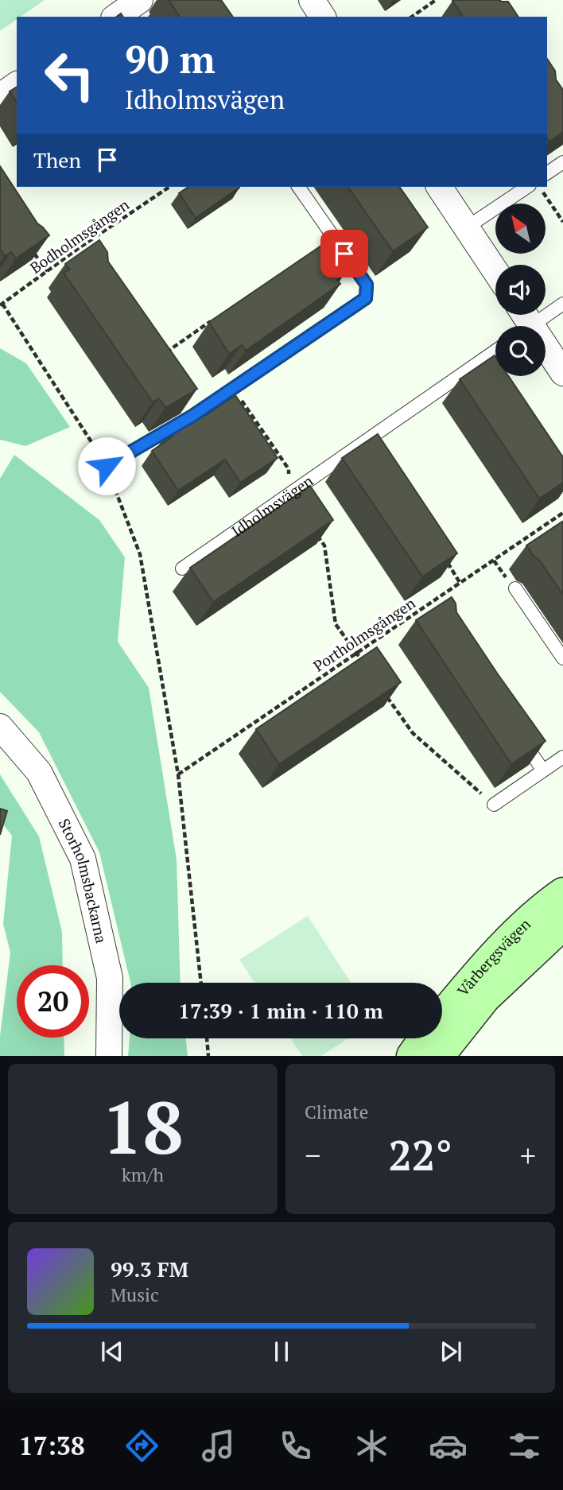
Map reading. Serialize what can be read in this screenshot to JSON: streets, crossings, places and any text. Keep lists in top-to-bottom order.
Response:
{
  "streets": {
    "street": ["Storholmsbackarna", "Vårbergsvägen"],
    "lane": ["Idholmsvägen"],
    "path": ["Bodholmsgången", "Portholmsgången"]
  },
  "north": "top left",
  "page": {
    "turn": ["90 m", "Idholmsvägen"],
    "then": "Then",
    "limit": "20",
    "trip": "17:39 · 1 min · 110 m",
    "tile": [
      ["18", "km/h"],
      "Climate"
    ],
    "heat": ["−", "22°", "+"],
    "song": ["99.3 FM", "Music"],
    "tabs": "17:38"
  }
}
